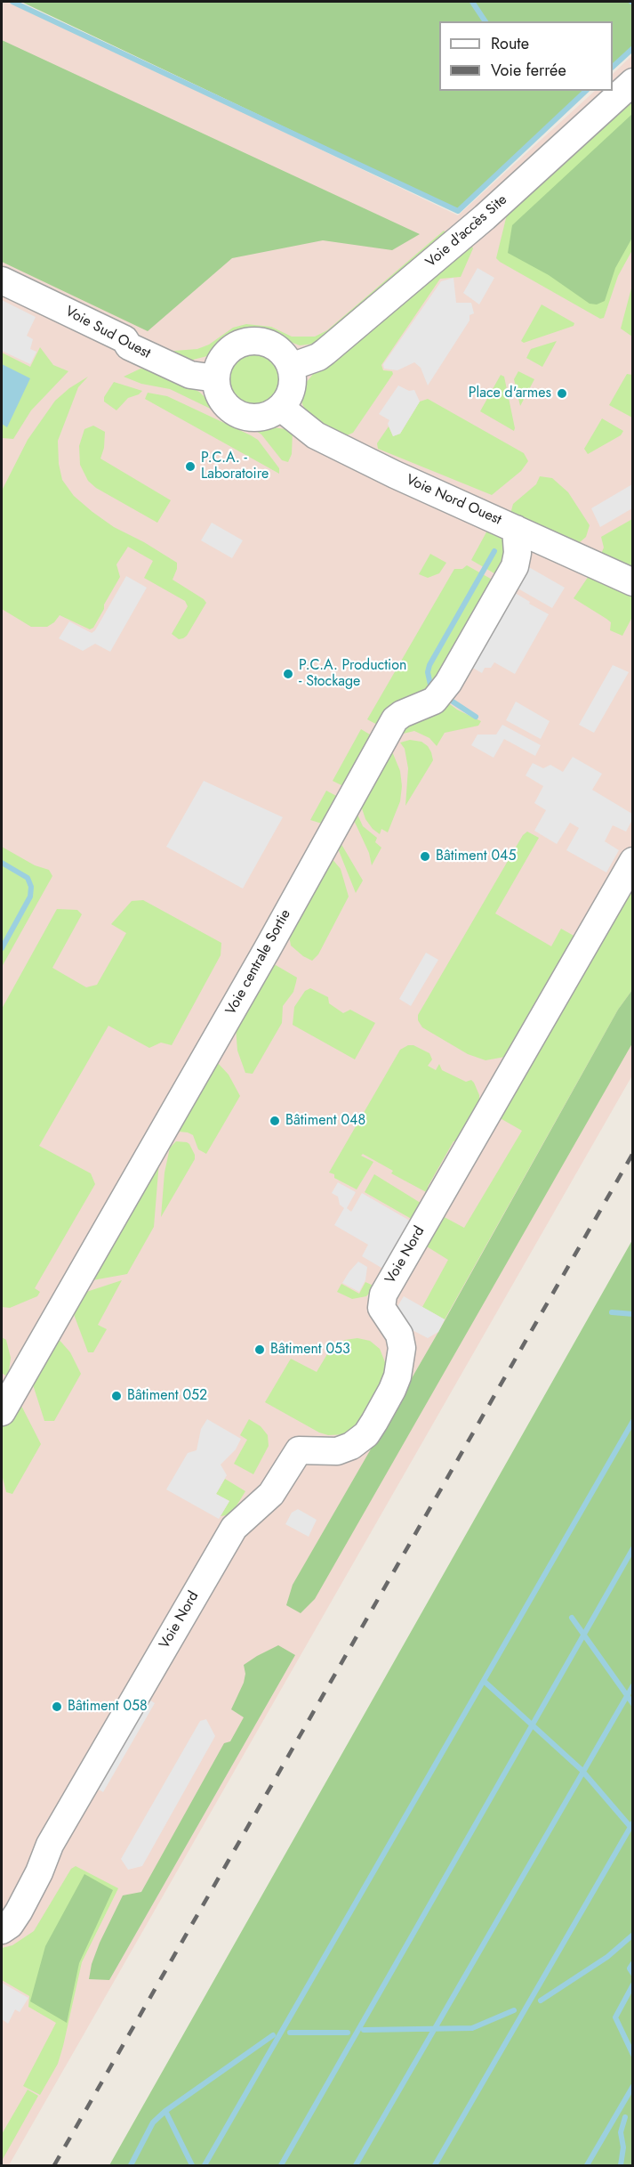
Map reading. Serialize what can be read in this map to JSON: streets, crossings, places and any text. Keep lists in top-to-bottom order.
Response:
{
  "streets": {
    "street": [
      "Voie d'accès Site",
      "Voie Sud Ouest",
      "Voie Nord Ouest",
      "Voie centrale Sortie",
      "Voie Nord"
    ]
  },
  "crossings": [
    ["Voie d'accès Site", "Voie Sud Ouest"],
    ["Voie d'accès Site", "Voie Nord Ouest"],
    ["Voie Sud Ouest", "Voie Nord Ouest"],
    ["Voie Nord Ouest", "Voie centrale Sortie"]
  ],
  "places": [
    "Place d'armes",
    "P.C.A. - Laboratoire",
    "P.C.A. Production - Stockage",
    "Bâtiment 045",
    "Bâtiment 048",
    "Bâtiment 053",
    "Bâtiment 052",
    "Bâtiment 058"
  ],
  "legend": ["Route", "Voie ferrée"]
}
